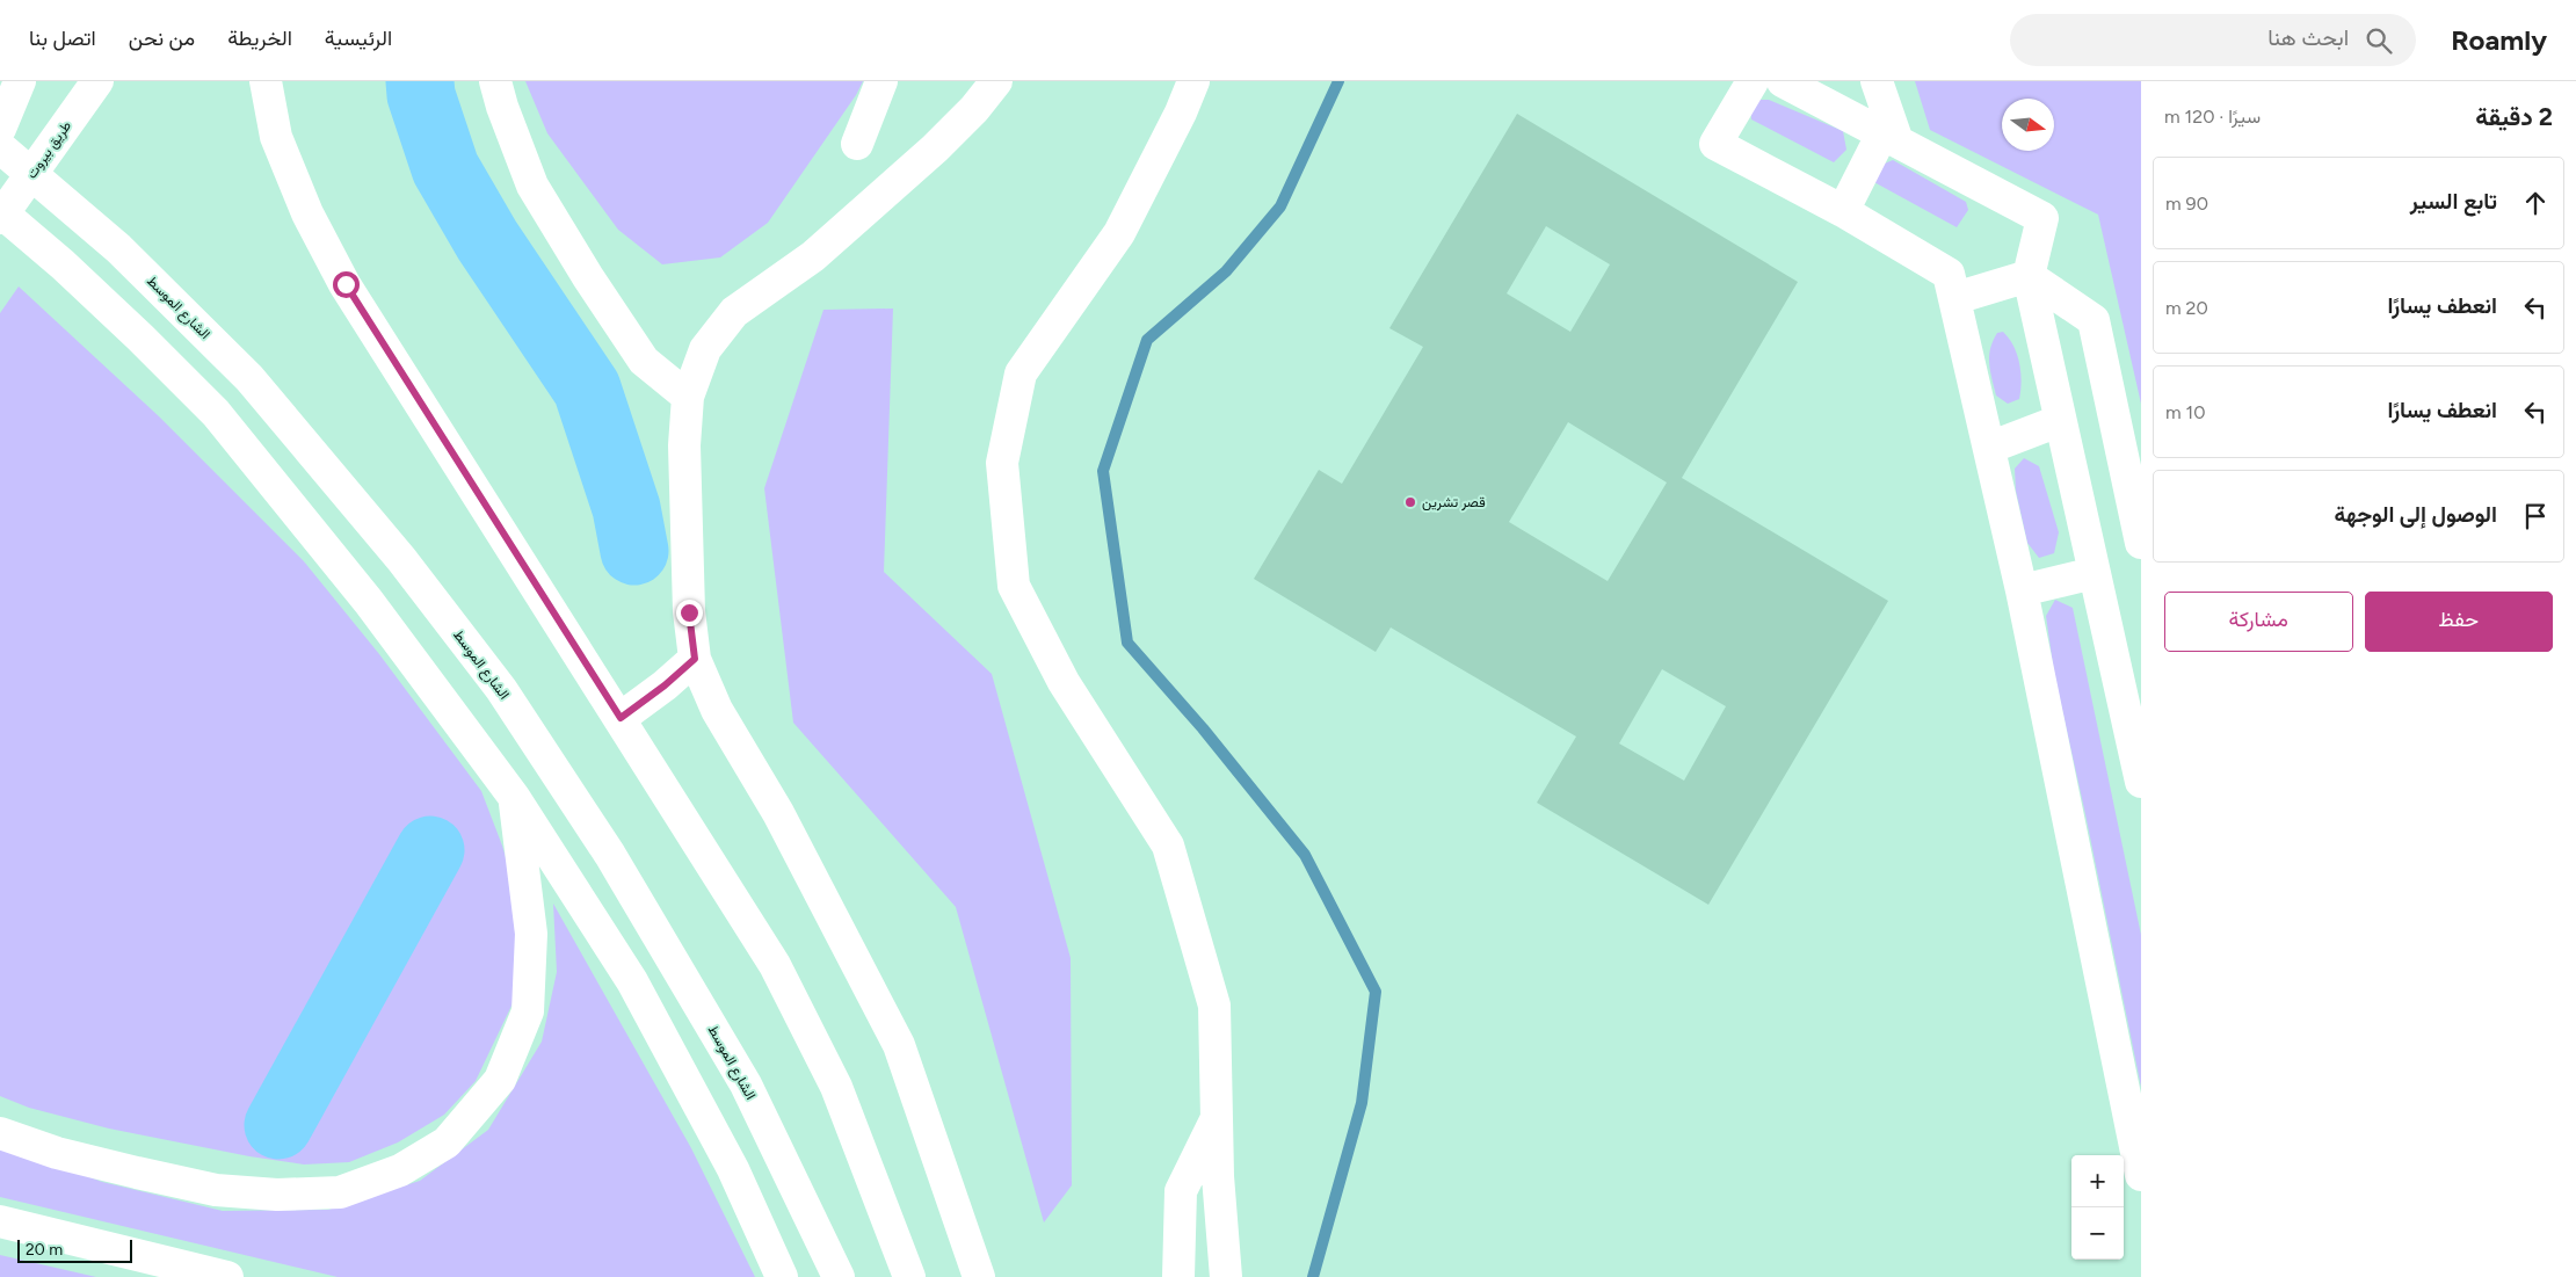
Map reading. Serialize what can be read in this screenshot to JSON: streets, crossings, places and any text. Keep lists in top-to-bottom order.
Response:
{
  "streets": {
    "main road": ["طريق بيروت", "الشارع الموسط"]
  },
  "places": ["قصر تشرين"],
  "scale_bar": "20 m",
  "north": "right",
  "page": {
    "header": "Roamly",
    "search": "ابحث هنا",
    "nav": [
      "الرئيسية",
      "الخريطة",
      "من نحن",
      "اتصل بنا"
    ],
    "heading": ["2 دقيقة", "سيرًا · 120 m"],
    "list": [
      ["تابع السير", "90 m"],
      ["انعطف يسارًا", "20 m"],
      ["انعطف يسارًا", "10 m"],
      "الوصول إلى الوجهة"
    ],
    "buttons": ["حفظ", "مشاركة"],
    "map_buttons": ["+", "−"],
    "scale": "20 m"
  }
}
